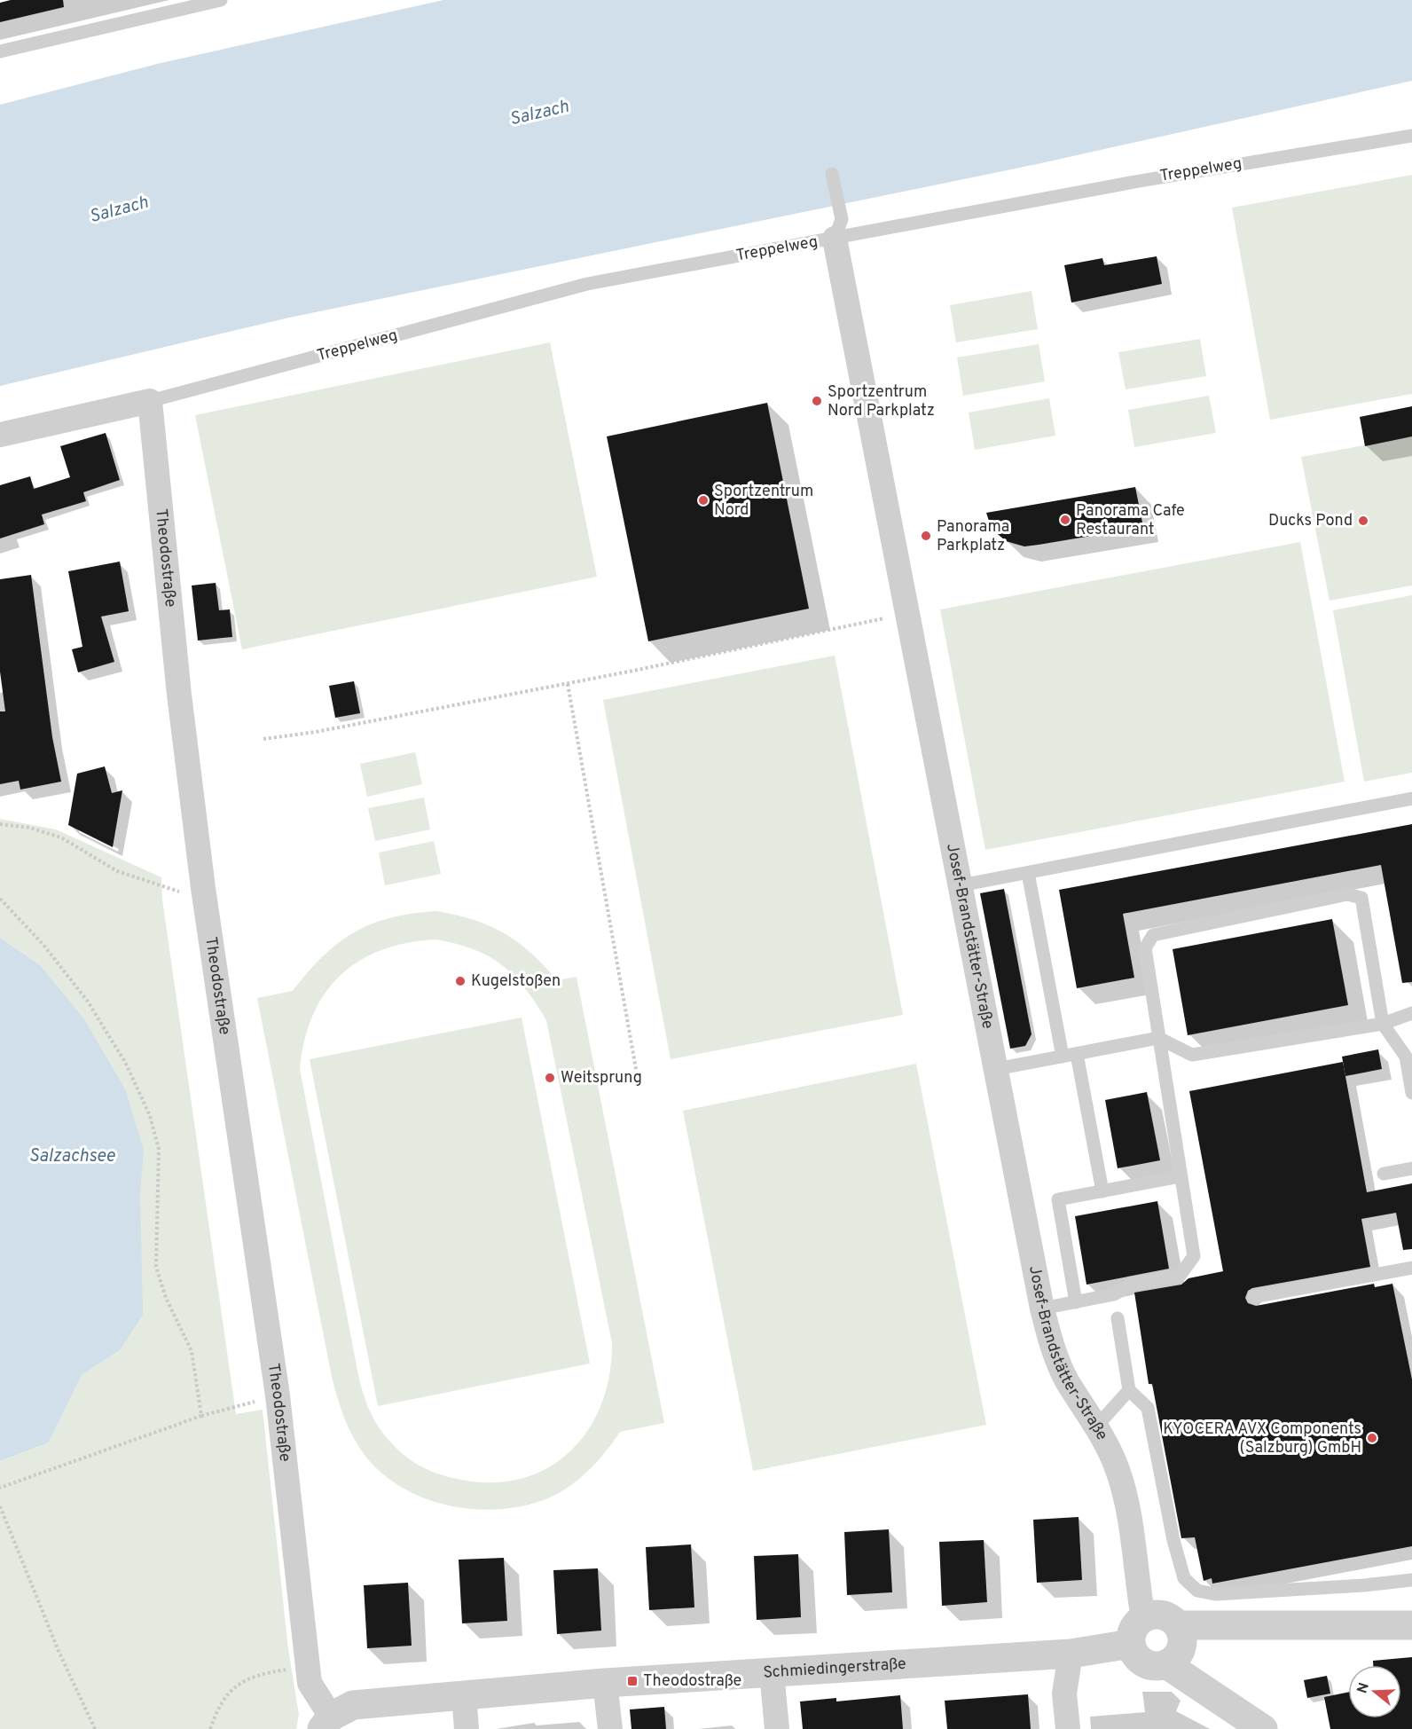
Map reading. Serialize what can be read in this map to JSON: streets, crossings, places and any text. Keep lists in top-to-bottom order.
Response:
{
  "streets": {
    "street": ["Theodostraße", "Josef-Brandstätter-Straße", "Schmiedingerstraße"],
    "lane": ["Treppelweg"]
  },
  "crossings": [
    ["Treppelweg", "Theodostraße"],
    ["Treppelweg", "Josef-Brandstätter-Straße"],
    ["Theodostraße", "Schmiedingerstraße"],
    ["Josef-Brandstätter-Straße", "Schmiedingerstraße"]
  ],
  "water": ["Salzach", "Salzachsee"],
  "places": {
    "other": [
      "Sportzentrum Nord Parkplatz",
      "Sportzentrum Nord",
      "Panorama Cafe Restaurant",
      "Ducks Pond",
      "Panorama Parkplatz",
      "Kugelstoßen",
      "Weitsprung",
      "KYOCERA AVX Components (Salzburg) GmbH"
    ],
    "transit": ["Theodostraße"]
  },
  "north": "left"
}
